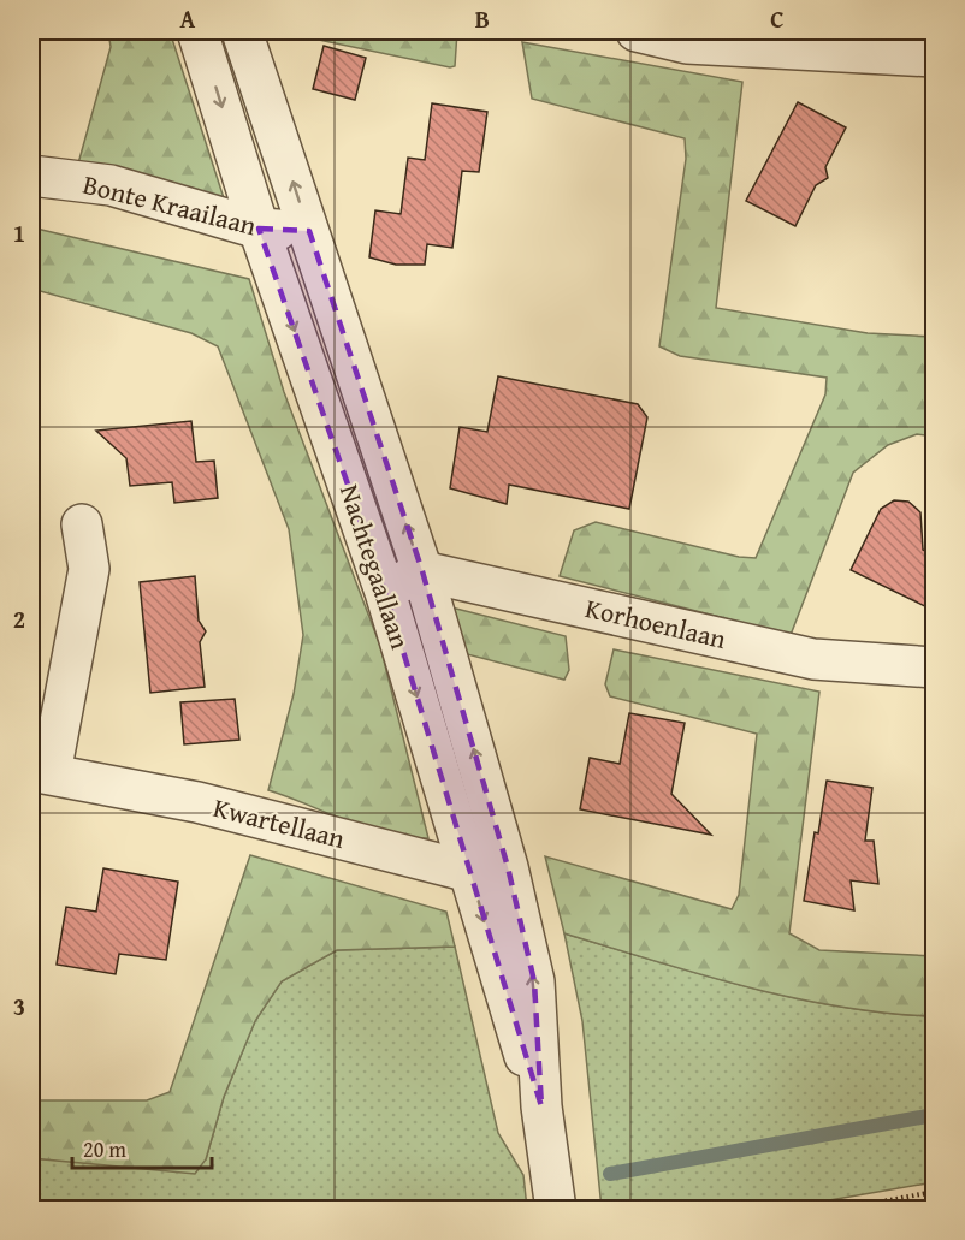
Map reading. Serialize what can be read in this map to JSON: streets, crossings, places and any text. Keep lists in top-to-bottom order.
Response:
{
  "streets": {
    "street": [
      "Bonte Kraailaan",
      "Nachtegaallaan",
      "Korhoenlaan",
      "Kwartellaan"
    ]
  },
  "crossings": [
    ["Bonte Kraailaan", "Nachtegaallaan"],
    ["Nachtegaallaan", "Korhoenlaan"],
    ["Nachtegaallaan", "Kwartellaan"]
  ],
  "scale_bar": "20 m",
  "grid": {
    "columns": ["A", "B", "C"],
    "rows": ["1", "2", "3"]
  }
}
